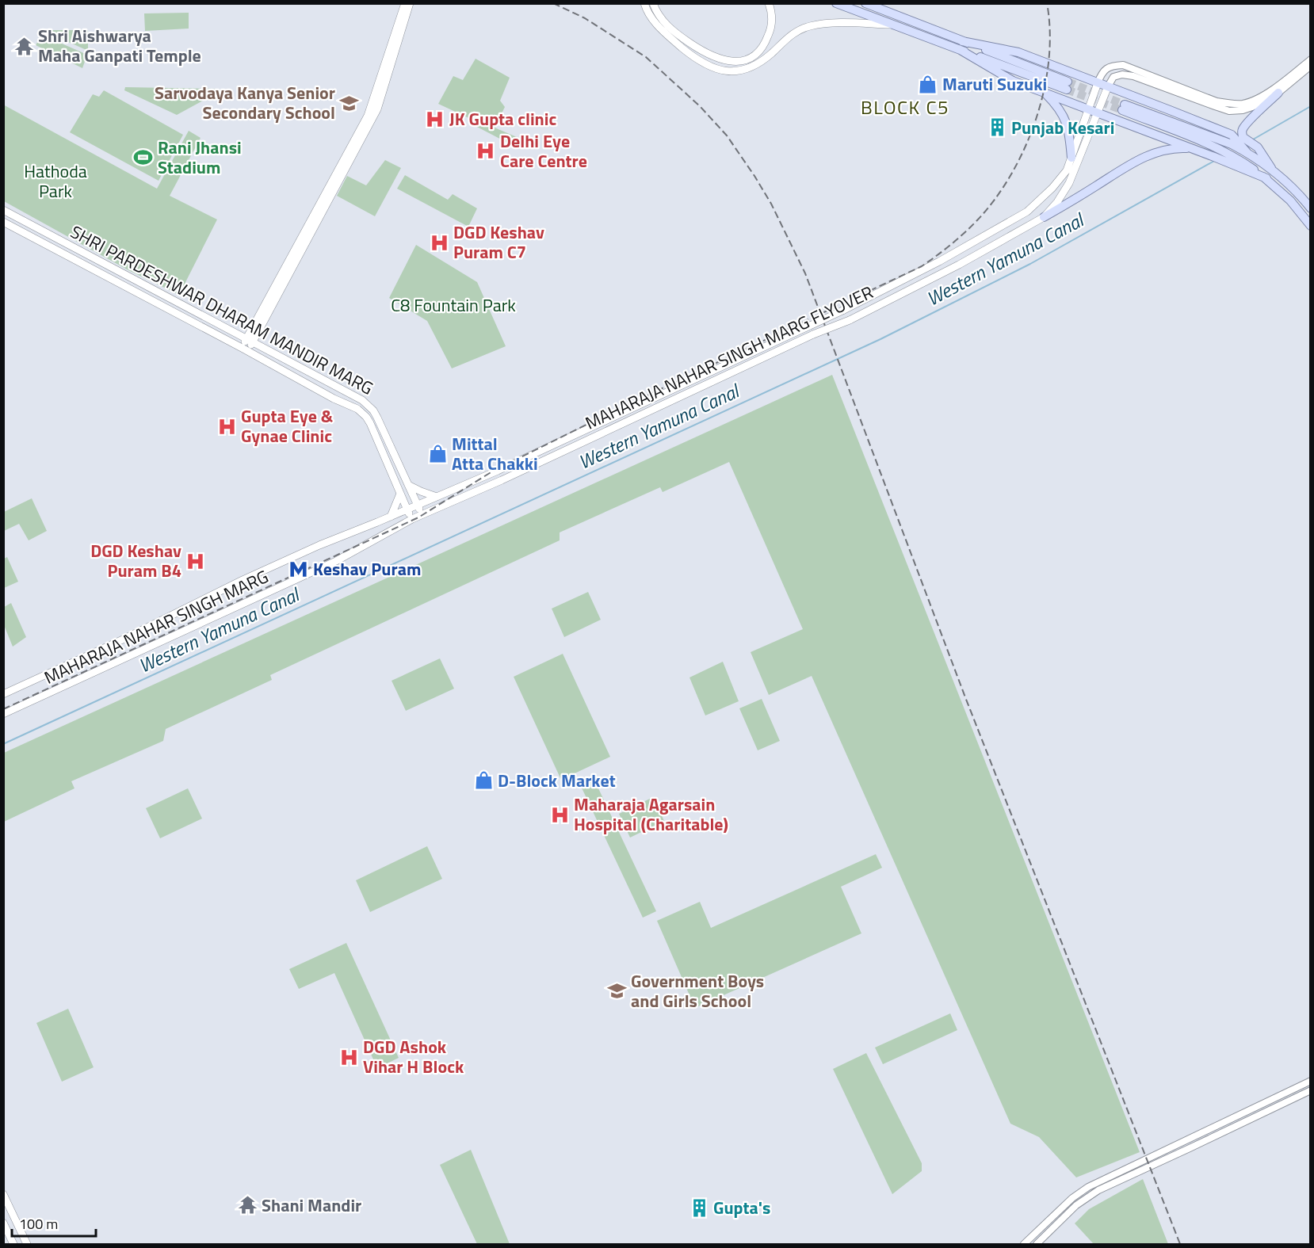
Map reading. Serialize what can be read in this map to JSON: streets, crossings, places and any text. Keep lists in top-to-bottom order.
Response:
{
  "streets": {
    "main road": ["SHRI PARDESHWAR DHARAM MANDIR MARG", "MAHARAJA NAHAR SINGH MARG FLYOVER", "MAHARAJA NAHAR SINGH MARG"]
  },
  "crossings": [
    ["SHRI PARDESHWAR DHARAM MANDIR MARG", "MAHARAJA NAHAR SINGH MARG FLYOVER"],
    ["SHRI PARDESHWAR DHARAM MANDIR MARG", "MAHARAJA NAHAR SINGH MARG"],
    ["MAHARAJA NAHAR SINGH MARG FLYOVER", "MAHARAJA NAHAR SINGH MARG"]
  ],
  "districts": ["BLOCK C5"],
  "water": ["Western Yamuna Canal"],
  "parks": ["Hathoda Park", "C8 Fountain Park"],
  "places": {
    "temple": ["Shri Aishwarya Maha Ganpati Temple", "Shani Mandir"],
    "shop": ["Maruti Suzuki", "Mittal Atta Chakki", "D-Block Market"],
    "school or university": ["Sarvodaya Kanya Senior Secondary School", "Government Boys and Girls School"],
    "hospital": [
      "JK Gupta clinic",
      "Delhi Eye Care Centre",
      "DGD Keshav Puram C7",
      "Gupta Eye & Gynae Clinic",
      "DGD Keshav Puram B4",
      "Maharaja Agarsain Hospital (Charitable)",
      "DGD Ashok Vihar H Block"
    ],
    "building": ["Punjab Kesari", "Gupta's"],
    "sports": ["Rani Jhansi Stadium"],
    "metro station": ["Keshav Puram"]
  },
  "scale_bar": "100 m"
}
